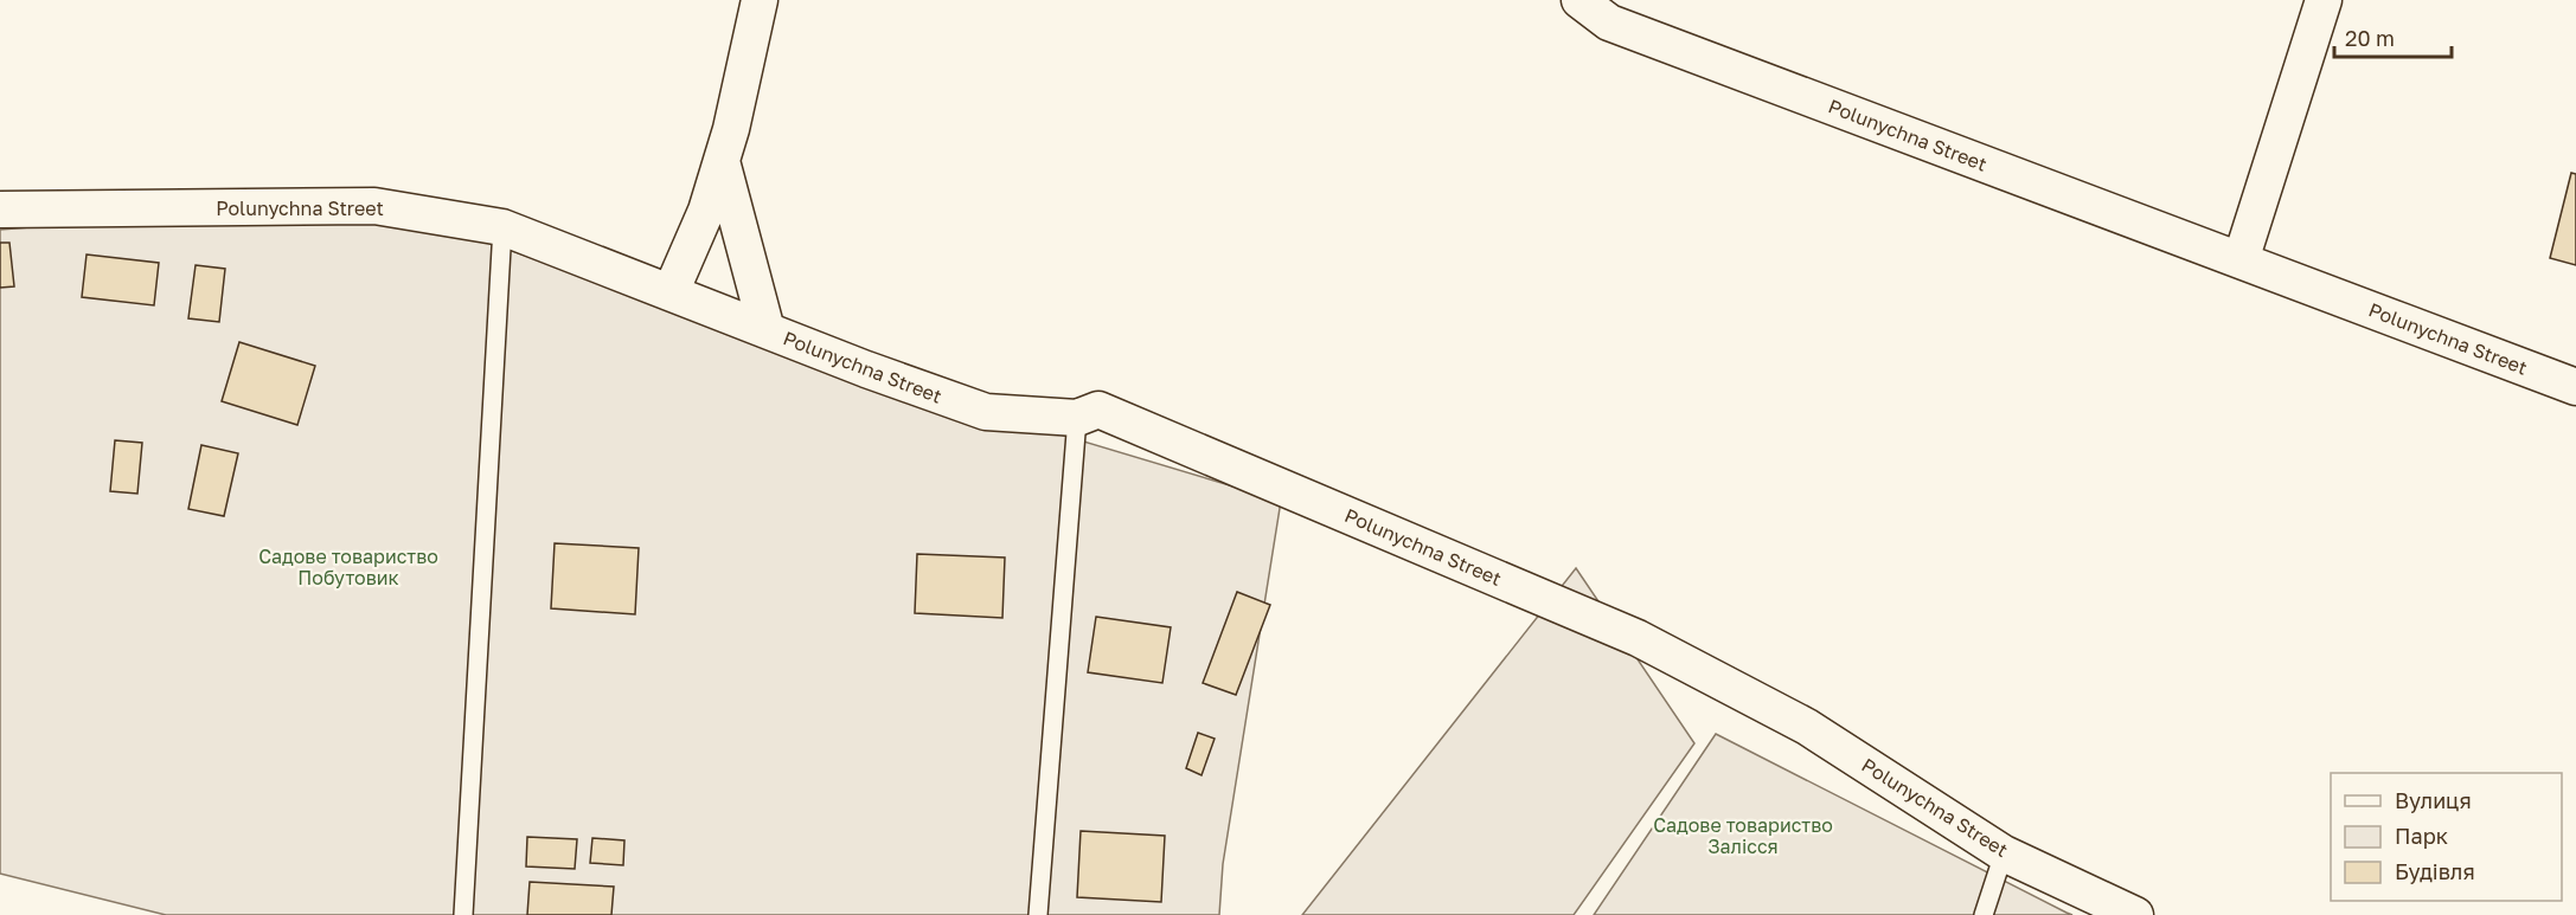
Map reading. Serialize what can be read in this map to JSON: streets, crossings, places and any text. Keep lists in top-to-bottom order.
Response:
{
  "streets": {
    "street": ["Polunychna Street"]
  },
  "parks": ["Садове товариство Побутовик", "Садове товариство Залісся"],
  "legend": ["Вулиця", "Парк", "Будівля"],
  "scale_bar": "20 m"
}
